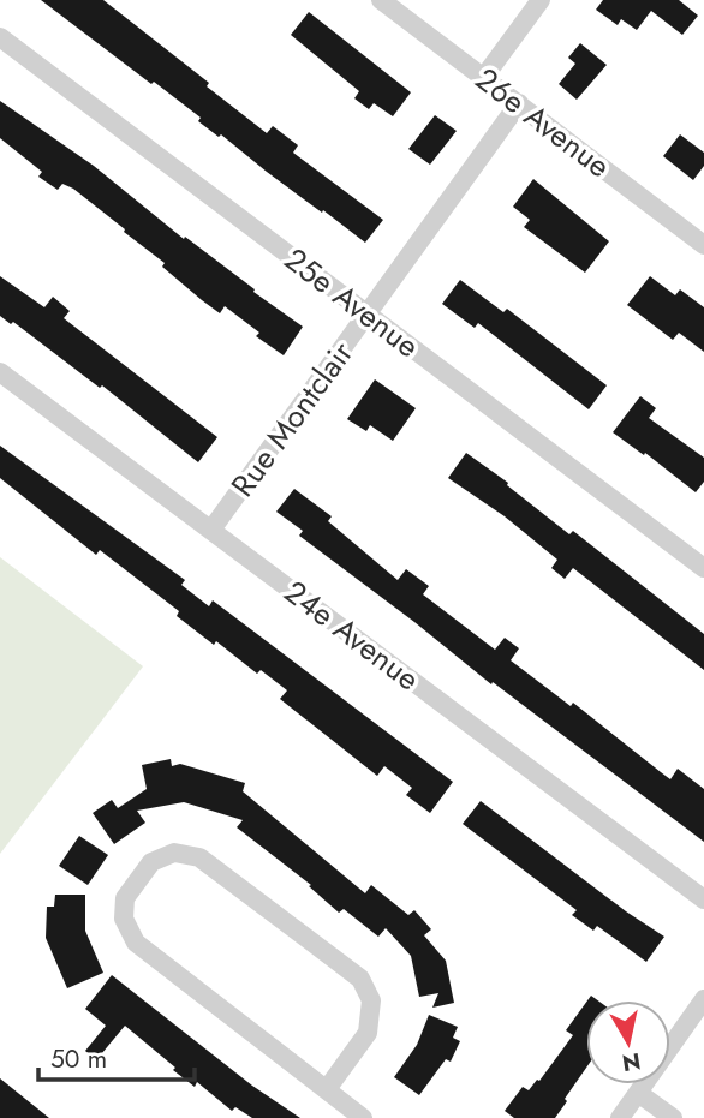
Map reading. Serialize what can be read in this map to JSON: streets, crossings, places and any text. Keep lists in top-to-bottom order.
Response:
{
  "streets": {
    "street": [
      "26e Avenue",
      "25e Avenue",
      "Rue Montclair",
      "24e Avenue"
    ]
  },
  "crossings": [
    ["26e Avenue", "Rue Montclair"],
    ["25e Avenue", "Rue Montclair"],
    ["Rue Montclair", "24e Avenue"]
  ],
  "scale_bar": "50 m",
  "north": "bottom"
}
